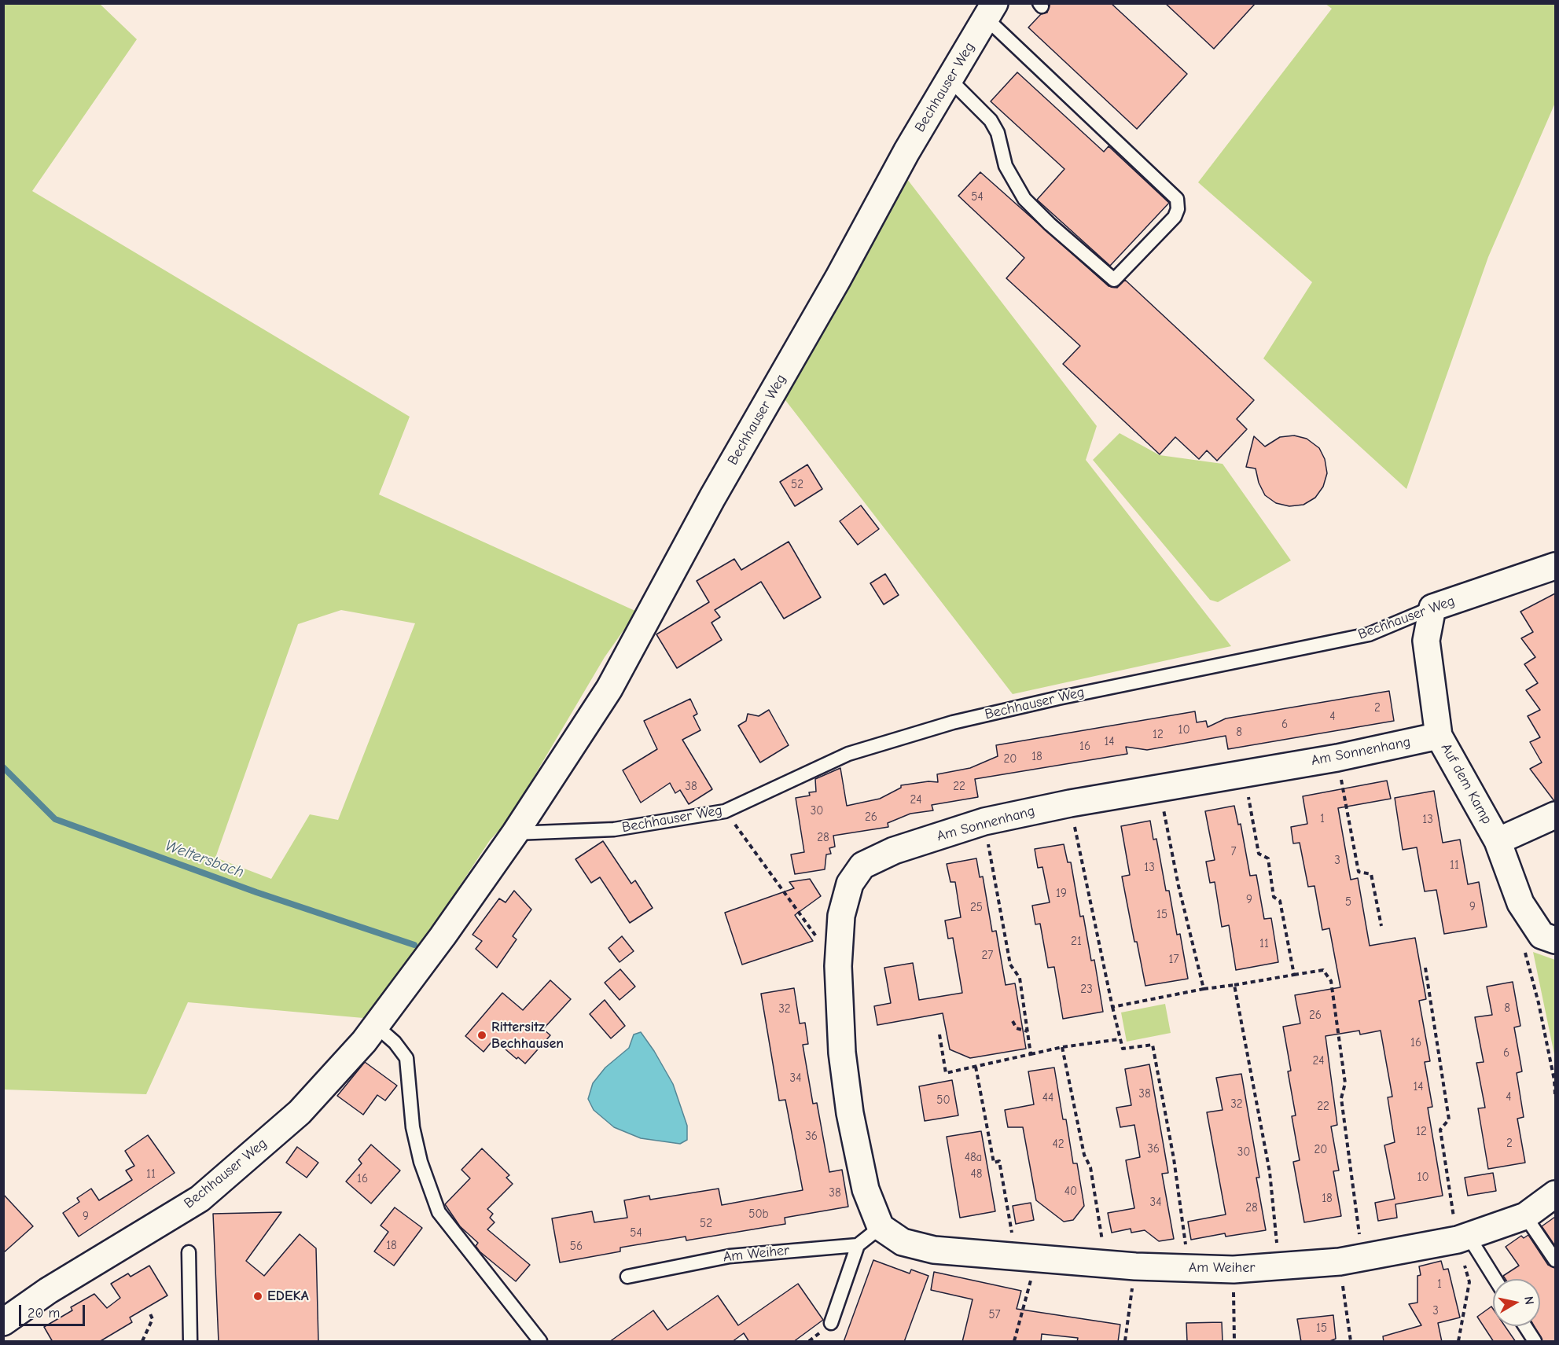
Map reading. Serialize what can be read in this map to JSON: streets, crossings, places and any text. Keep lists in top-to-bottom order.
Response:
{
  "streets": {
    "street": [
      "Bechhauser Weg",
      "Am Sonnenhang",
      "Auf dem Kamp",
      "Am Weiher"
    ]
  },
  "crossings": [
    ["Bechhauser Weg", "Auf dem Kamp"],
    ["Am Sonnenhang", "Auf dem Kamp"],
    ["Am Sonnenhang", "Am Weiher"]
  ],
  "water": ["Weltersbach"],
  "places": ["Rittersitz Bechhausen", "EDEKA"],
  "house_numbers": [
    "54",
    "52",
    "2",
    "4",
    "6",
    "10",
    "8",
    "12",
    "14",
    "16",
    "18",
    "20",
    "38",
    "22",
    "24",
    "30",
    "26",
    "1",
    "13",
    "28",
    "7",
    "3",
    "11",
    "13",
    "19",
    "9",
    "5",
    "9",
    "25",
    "15",
    "21",
    "11",
    "27",
    "17",
    "23",
    "8",
    "32",
    "26",
    "16",
    "6",
    "24",
    "34",
    "14",
    "38",
    "4",
    "44",
    "50",
    "32",
    "22",
    "12",
    "36",
    "2",
    "42",
    "36",
    "20",
    "30",
    "48a",
    "11",
    "48",
    "10",
    "16",
    "40",
    "38",
    "18",
    "34",
    "28",
    "50b",
    "9",
    "52",
    "54",
    "18",
    "56",
    "1",
    "3",
    "57",
    "15"
  ],
  "scale_bar": "20 m",
  "north": "right"
}
